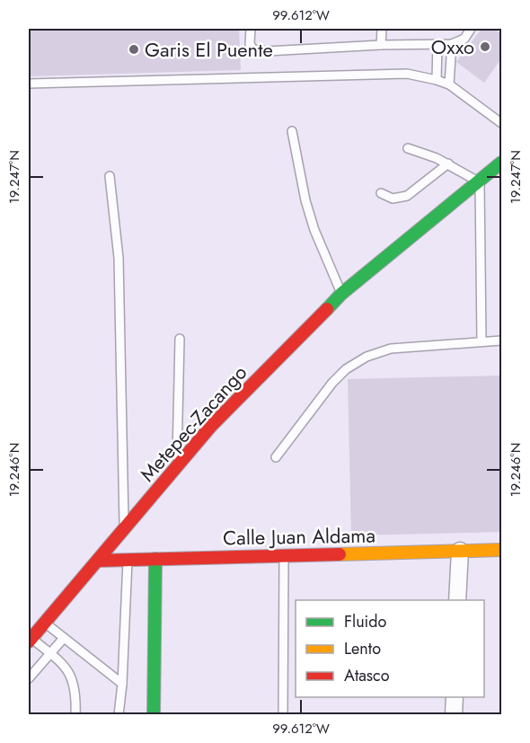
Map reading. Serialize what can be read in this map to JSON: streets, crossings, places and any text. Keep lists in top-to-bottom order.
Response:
{
  "streets": {
    "main road": ["Metepec-Zacango", "Calle Juan Aldama"]
  },
  "crossings": [
    ["Metepec-Zacango", "Calle Juan Aldama"]
  ],
  "places": ["Oxxo", "Garis El Puente"],
  "legend": ["Fluido", "Lento", "Atasco"],
  "coordinates": ["99.612°W", "19.247°N", "19.246°N"]
}
